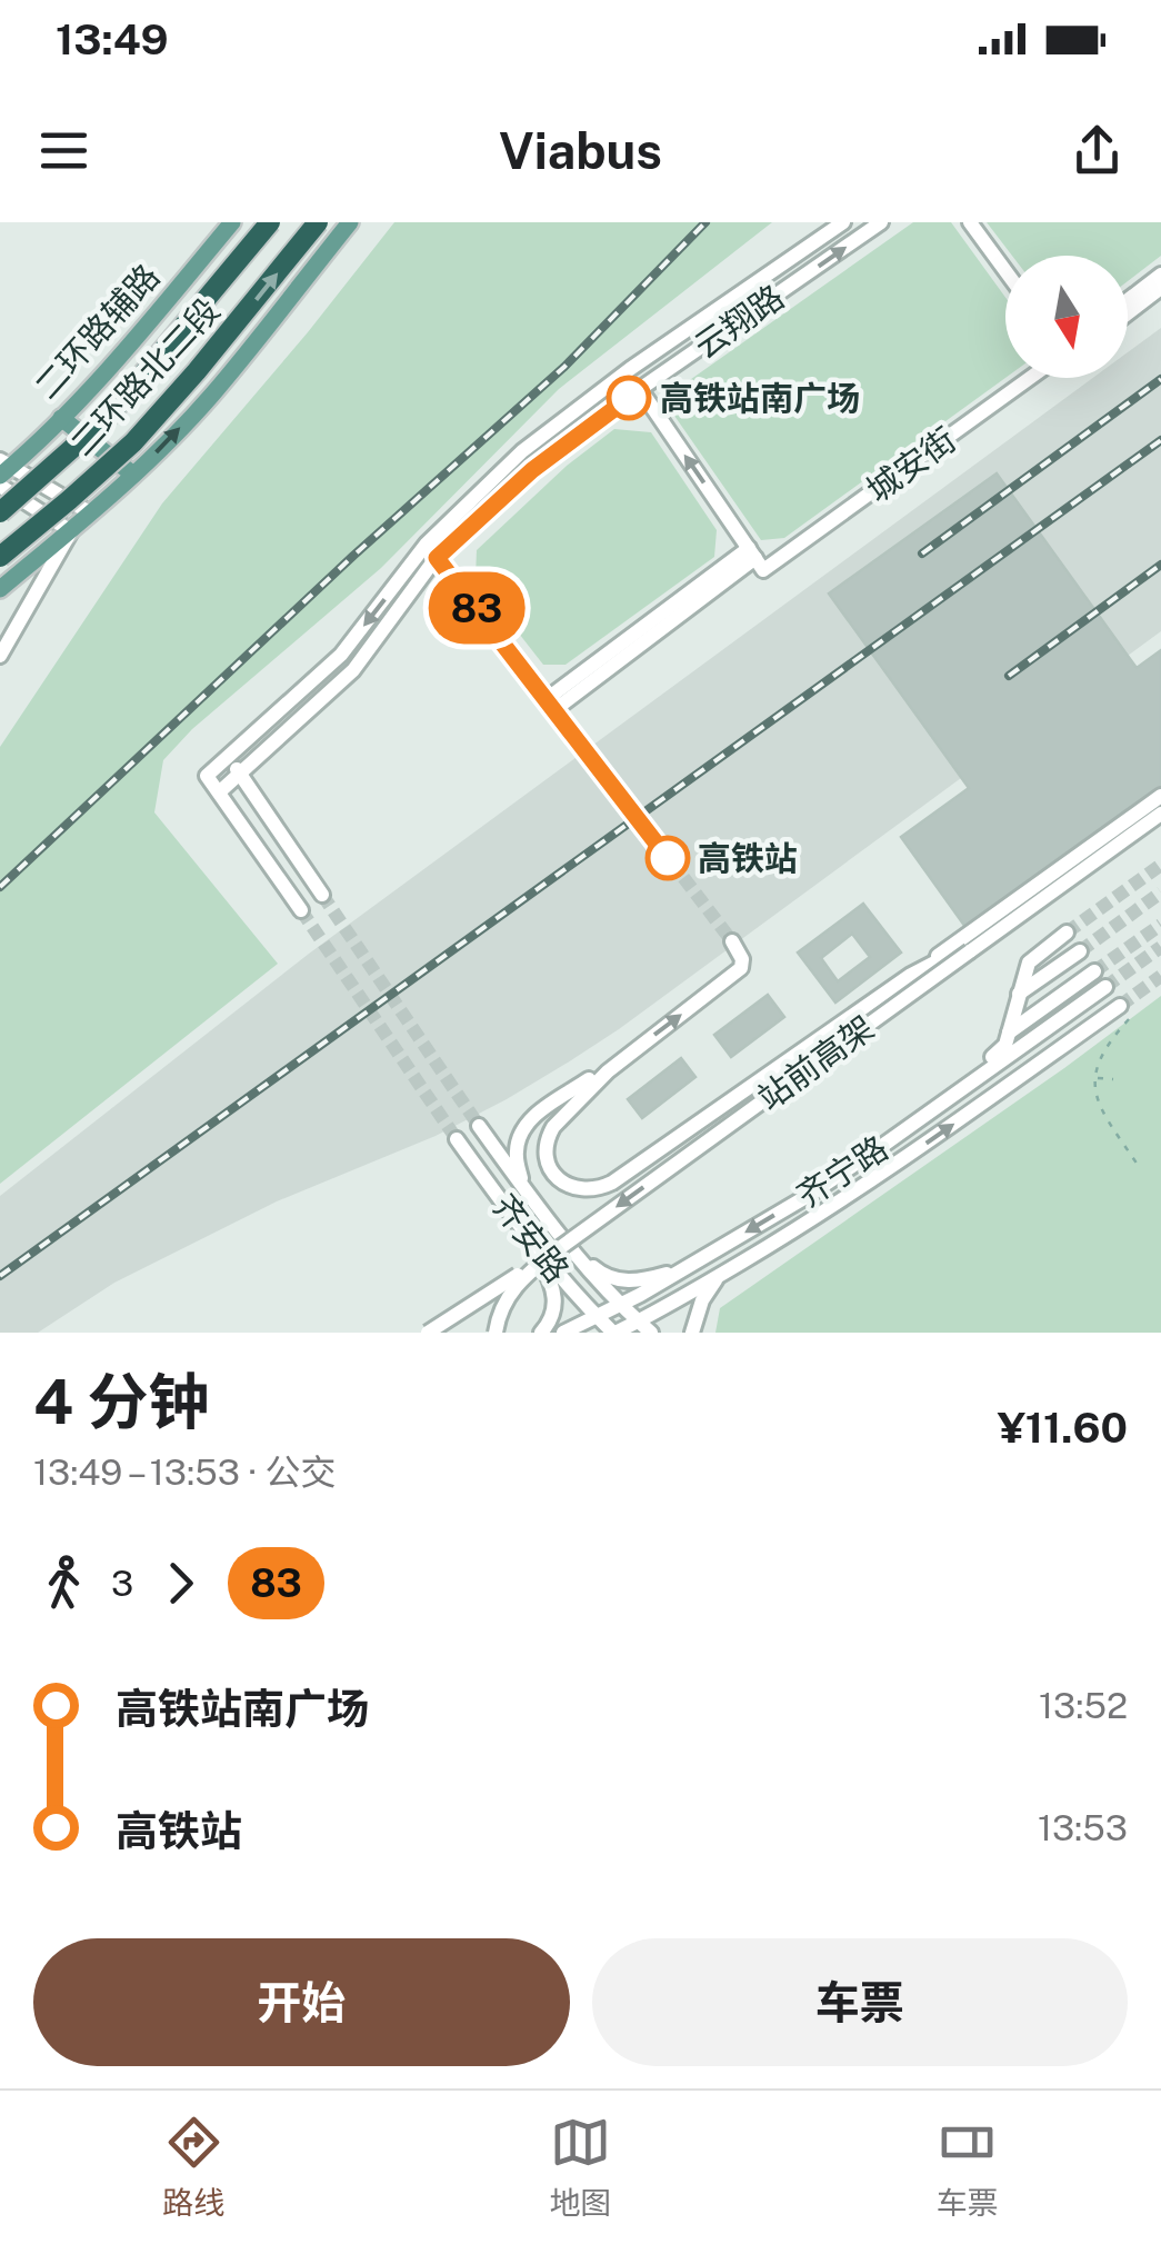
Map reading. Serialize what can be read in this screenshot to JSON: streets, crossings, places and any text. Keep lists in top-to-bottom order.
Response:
{
  "streets": {
    "highway": ["二环路北二段"],
    "main road": ["二环路辅路"],
    "street": [
      "云翔路",
      "城安街",
      "站前高架",
      "齐宁路",
      "齐安路"
    ]
  },
  "crossings": [
    ["齐宁路", "齐安路"]
  ],
  "places": ["高铁站南广场", "高铁站"],
  "lines": ["bus line 83"],
  "north": "bottom",
  "page": {
    "status": "13:49",
    "header": "Viabus",
    "on_map": "83",
    "heading": ["4 分钟", "13:49 – 13:53 · 公交", "¥11.60"],
    "legs": ["3", "83"],
    "list": [
      {
        "name": "高铁站南广场",
        "value": "13:52"
      },
      {
        "name": "高铁站",
        "value": "13:53"
      }
    ],
    "buttons": ["开始", "车票"],
    "tabs": ["路线", "地图", "车票"]
  }
}
